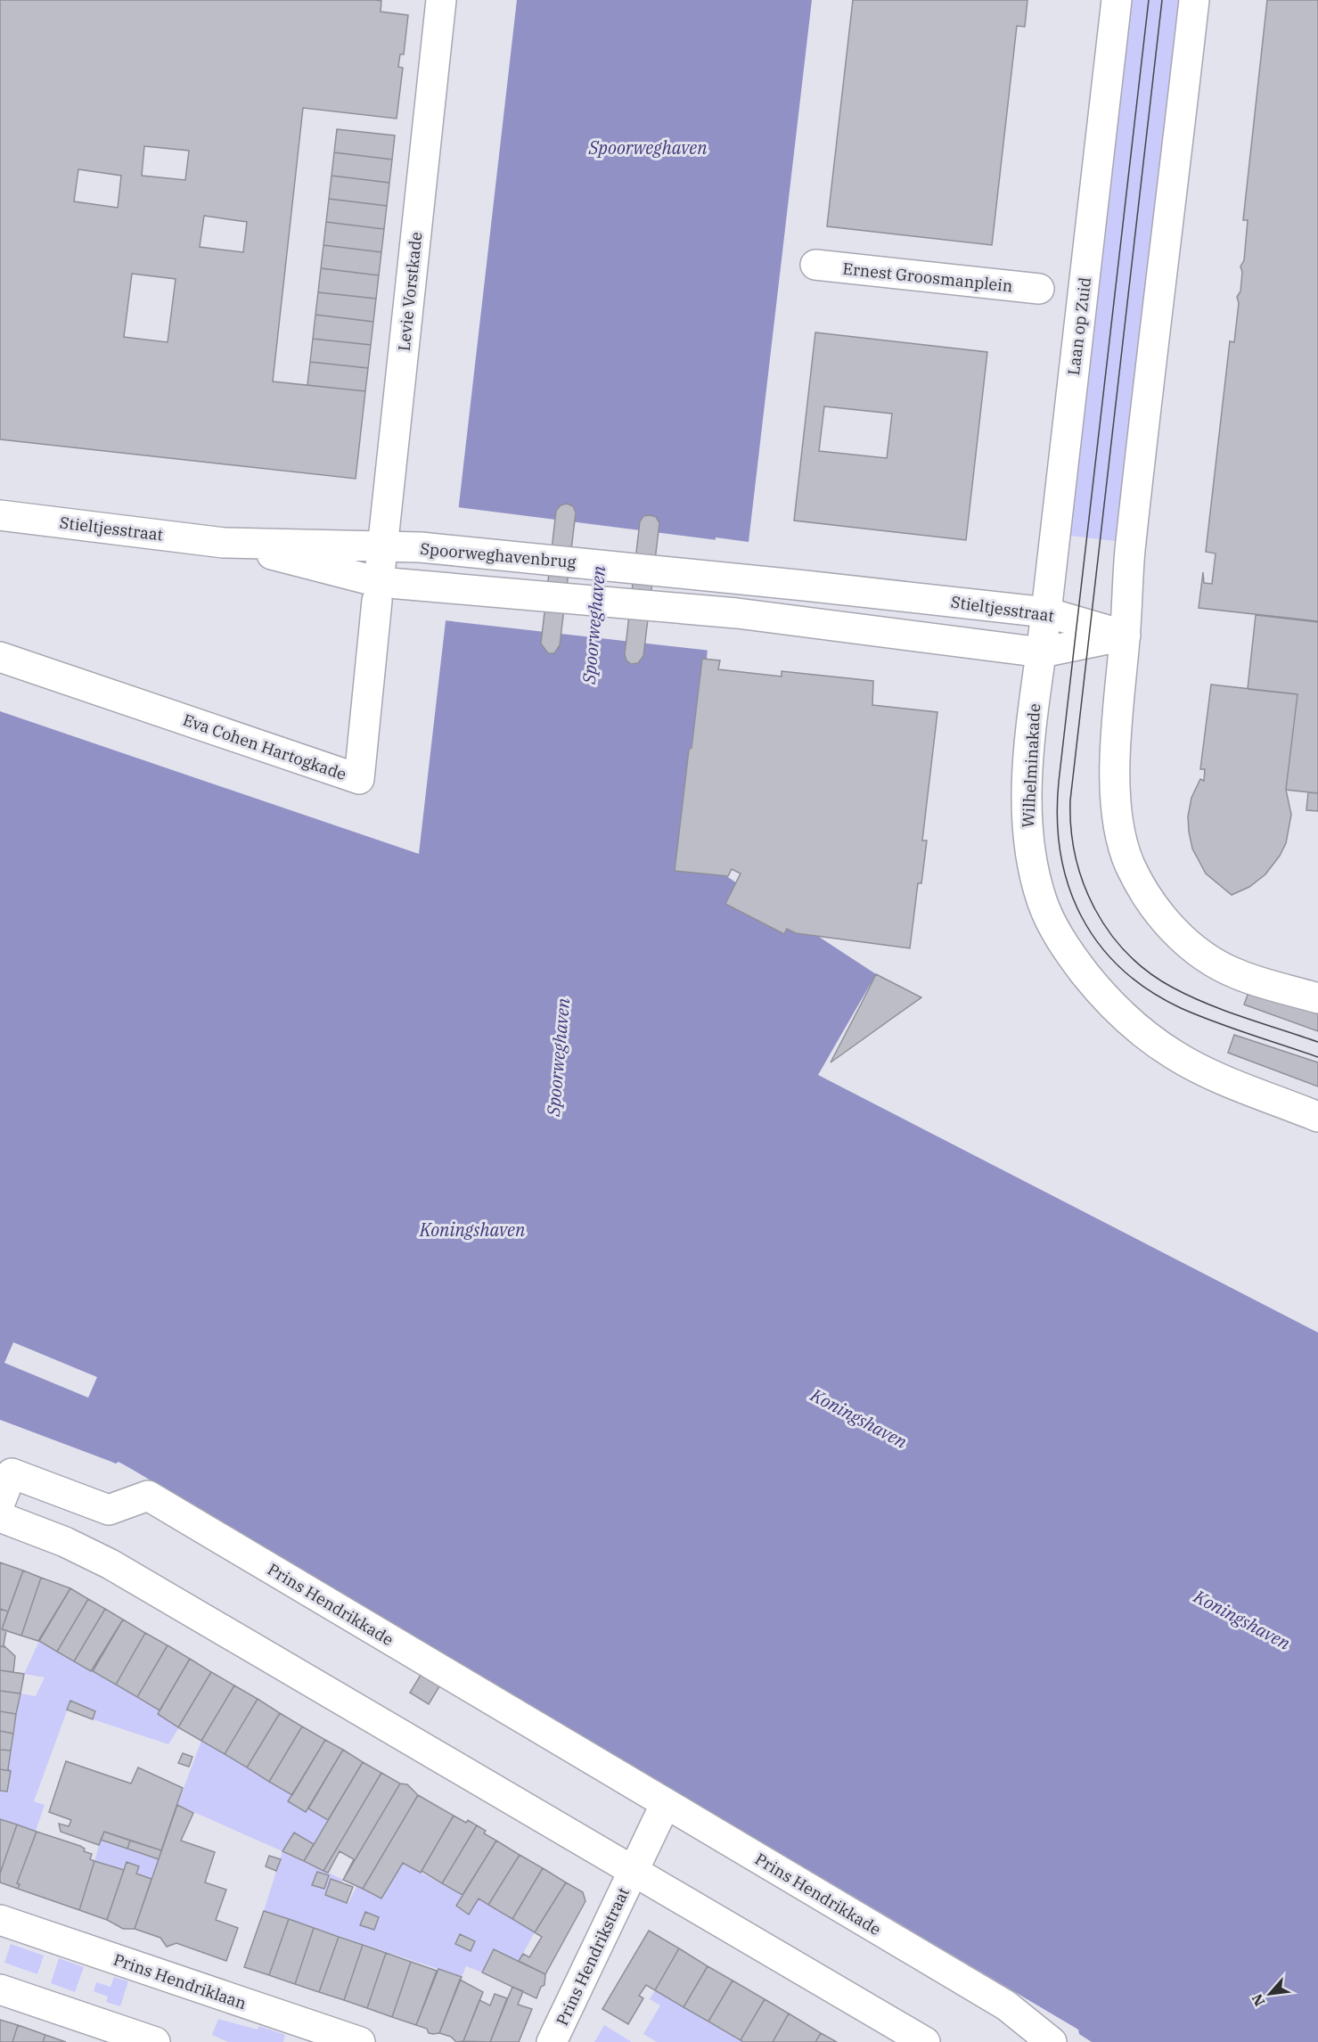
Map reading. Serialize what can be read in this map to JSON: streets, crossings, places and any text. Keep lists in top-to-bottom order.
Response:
{
  "streets": {
    "street": [
      "Ernest Groosmanplein",
      "Levie Vorstkade",
      "Laan op Zuid",
      "Stieltjesstraat",
      "Spoorweghavenbrug",
      "Eva Cohen Hartogkade",
      "Wilhelminakade",
      "Prins Hendrikkade",
      "Prins Hendrikstraat",
      "Prins Hendriklaan"
    ]
  },
  "crossings": [
    ["Levie Vorstkade", "Stieltjesstraat"],
    ["Levie Vorstkade", "Spoorweghavenbrug"],
    ["Levie Vorstkade", "Eva Cohen Hartogkade"],
    ["Laan op Zuid", "Stieltjesstraat"],
    ["Laan op Zuid", "Wilhelminakade"],
    ["Stieltjesstraat", "Spoorweghavenbrug"],
    ["Stieltjesstraat", "Eva Cohen Hartogkade"],
    ["Stieltjesstraat", "Wilhelminakade"]
  ],
  "water": ["Spoorweghaven", "Koningshaven"],
  "north": "bottom left"
}
